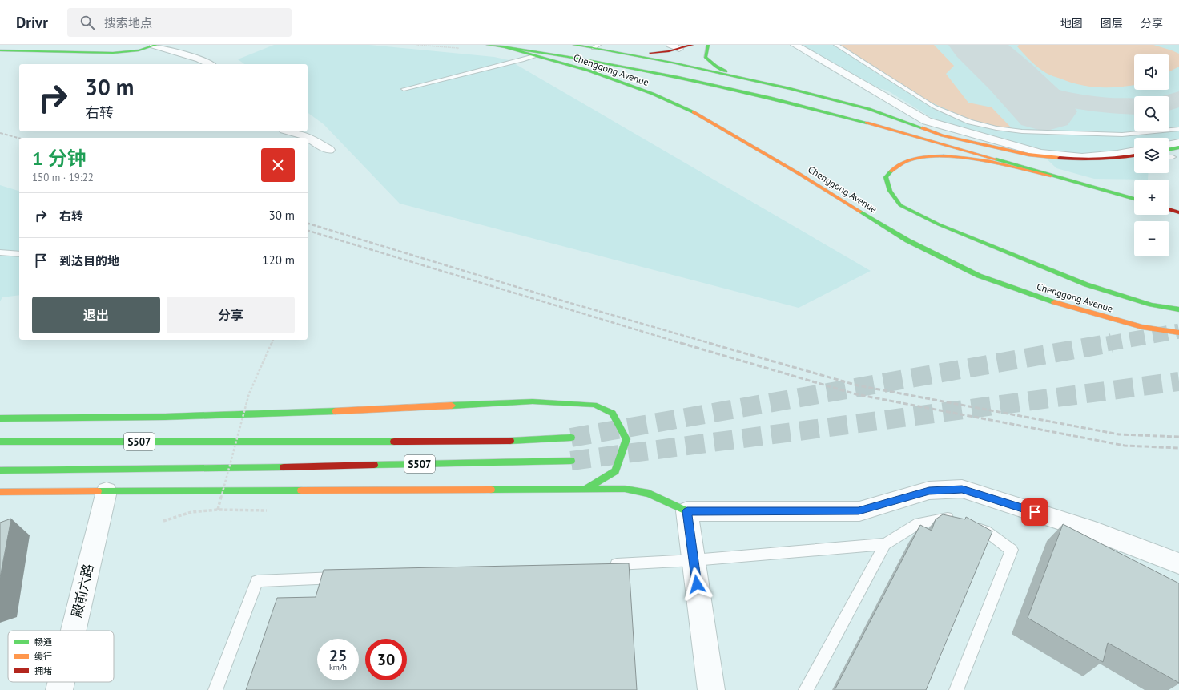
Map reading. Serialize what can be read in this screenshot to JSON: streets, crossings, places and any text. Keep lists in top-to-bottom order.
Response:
{
  "streets": {
    "main road": ["Chenggong Avenue", "S507"],
    "street": ["殿前六路"]
  },
  "legend": ["畅通", "缓行", "拥堵"],
  "page": {
    "header": "Drivr",
    "search": "搜索地点",
    "nav": ["地图", "图层", "分享"],
    "map_buttons": ["+", "−"],
    "turn": ["30 m", "右转"],
    "heading": ["1 分钟", "150 m · 19:22"],
    "list": [
      {
        "name": "右转",
        "value": "30 m"
      },
      {
        "name": "到达目的地",
        "value": "120 m"
      }
    ],
    "buttons": ["退出", "分享"],
    "speed": "25 km/h",
    "limit": "30"
  }
}
